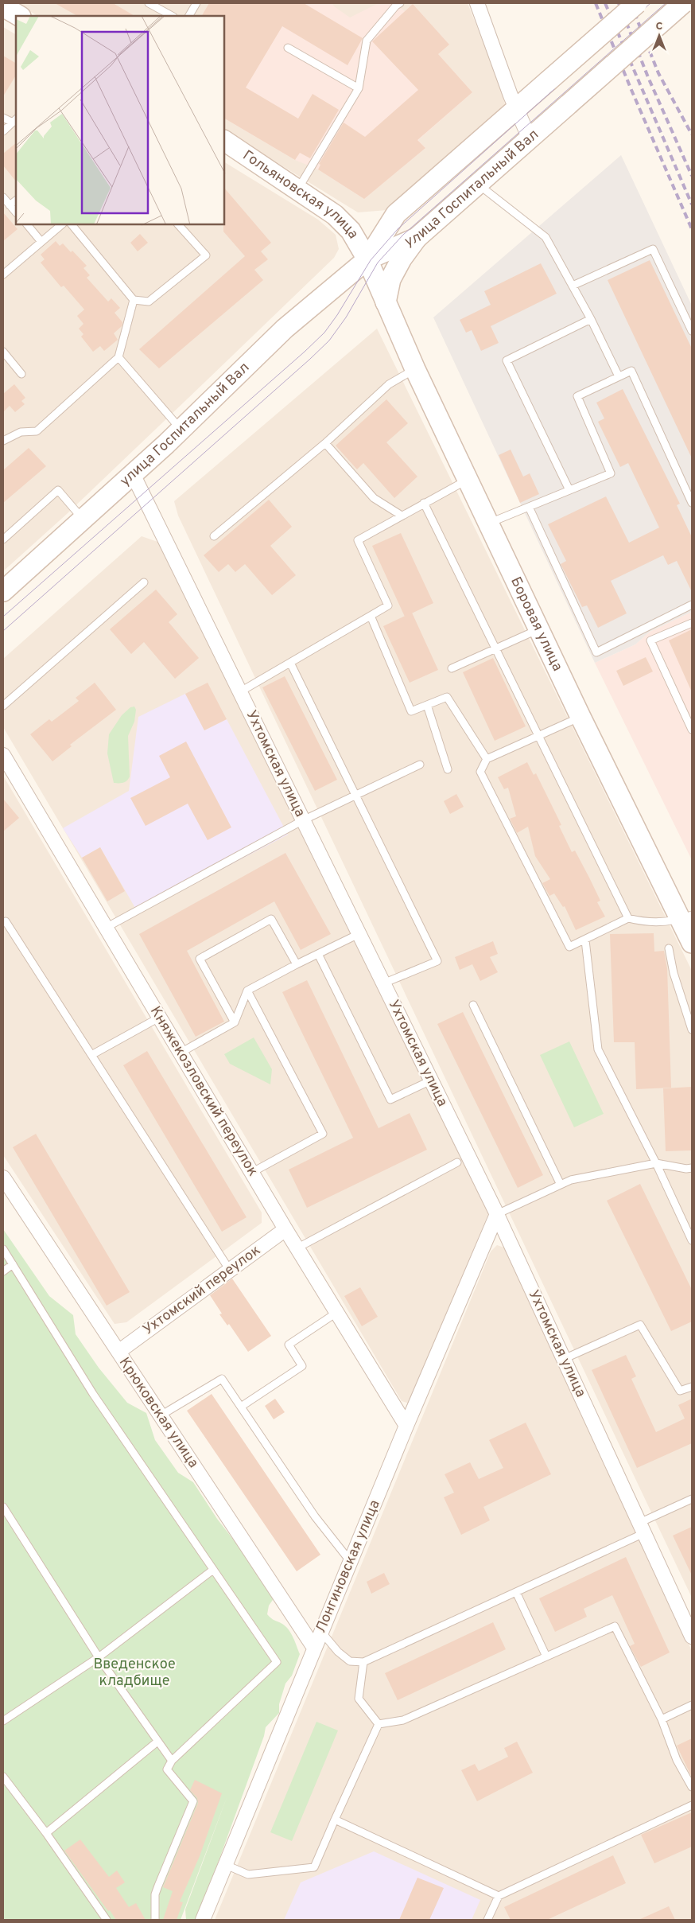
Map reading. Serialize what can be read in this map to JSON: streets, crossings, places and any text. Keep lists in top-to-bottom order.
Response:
{
  "streets": {
    "main road": ["улица Госпитальный Вал", "Гольяновская улица", "Боровая улица"],
    "street": [
      "Ухтомская улица",
      "Княжекозловский переулок",
      "Ухтомский переулок",
      "Крюковская улица",
      "Лонгиновская улица"
    ]
  },
  "crossings": [
    ["улица Госпитальный Вал", "Гольяновская улица"],
    ["улица Госпитальный Вал", "Боровая улица"],
    ["улица Госпитальный Вал", "Ухтомская улица"],
    ["Гольяновская улица", "Боровая улица"],
    ["Ухтомская улица", "Лонгиновская улица"],
    ["Княжекозловский переулок", "Ухтомский переулок"],
    ["Княжекозловский переулок", "Лонгиновская улица"],
    ["Ухтомский переулок", "Крюковская улица"],
    ["Крюковская улица", "Лонгиновская улица"]
  ],
  "parks": ["Введенское кладбище"],
  "north": "top"
}
